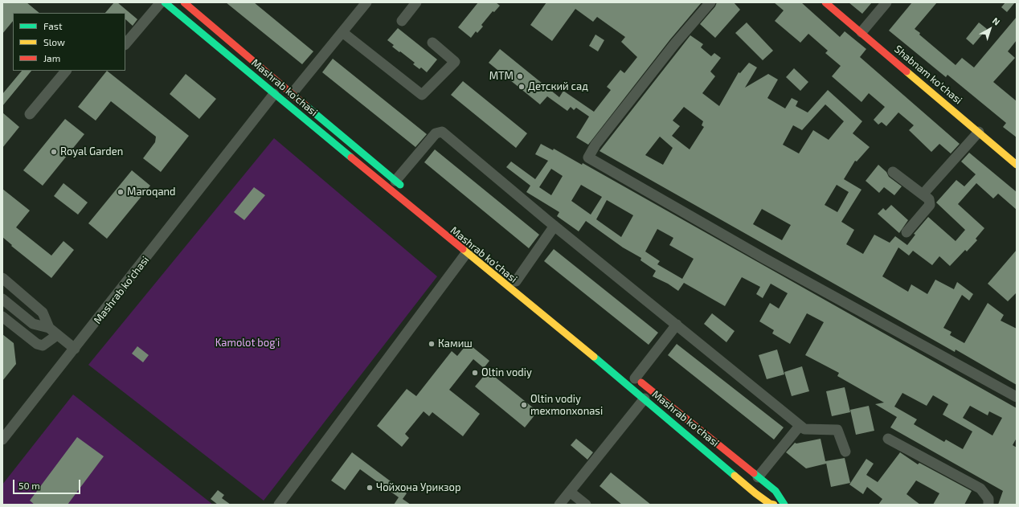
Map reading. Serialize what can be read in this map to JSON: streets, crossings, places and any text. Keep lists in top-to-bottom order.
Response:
{
  "streets": {
    "main road": ["Shabnam ko'chasi", "Mashrab ko'chasi"]
  },
  "parks": ["Kamolot bog'i"],
  "places": [
    "MTM",
    "Детский сад",
    "Royal Garden",
    "Maroqand",
    "Камиш",
    "Oltin vodiy",
    "Oltin vodiy mexmonxonasi",
    "Чойхона Урикзор"
  ],
  "legend": ["Fast", "Slow", "Jam"],
  "scale_bar": "50 m",
  "north": "top right"
}
